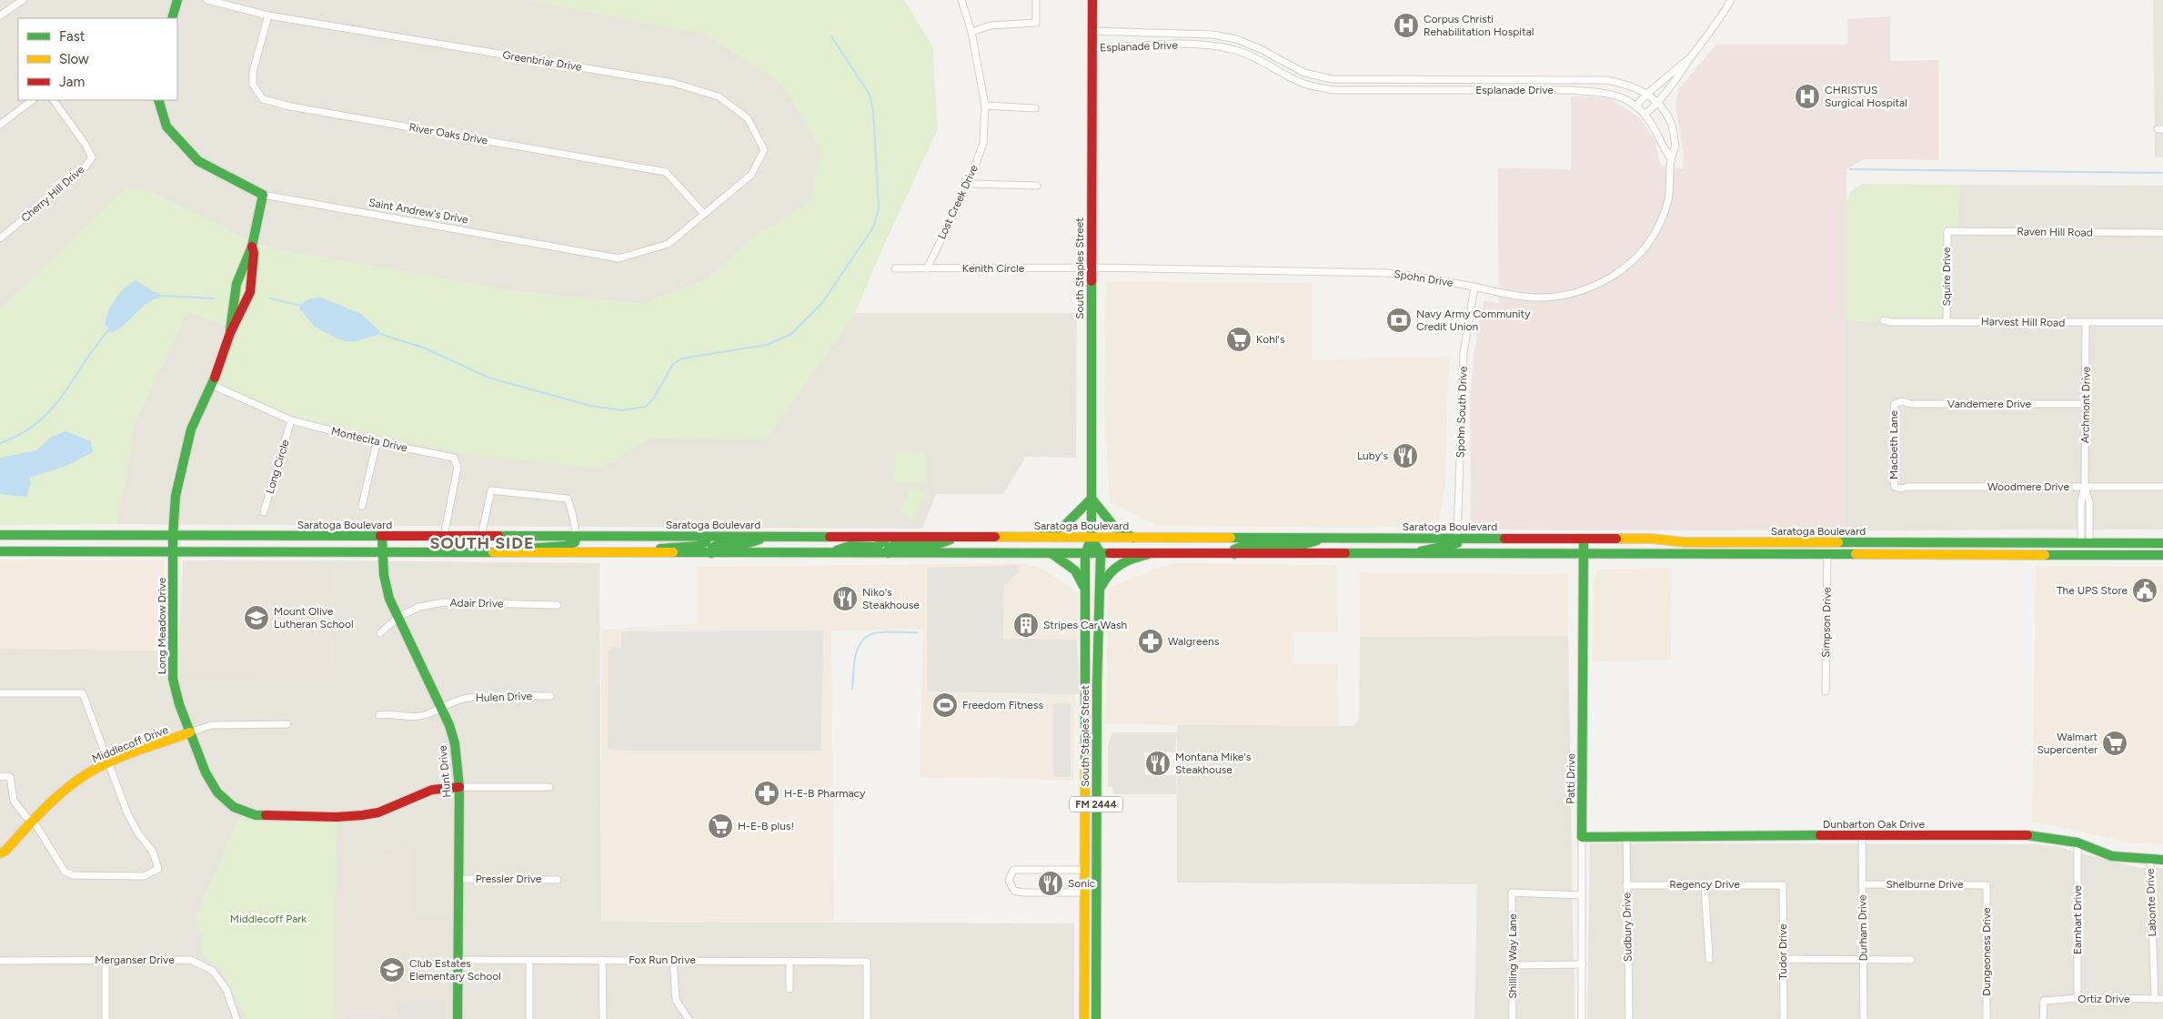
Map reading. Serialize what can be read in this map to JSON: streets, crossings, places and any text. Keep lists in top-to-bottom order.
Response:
{
  "streets": {
    "main road": [
      "Saint Andrew's Drive",
      "South Staples Street",
      "Saratoga Boulevard",
      "Long Meadow Drive",
      "Middlecoff Drive",
      "Hunt Drive",
      "Patti Drive",
      "FM 2444",
      "Dunbarton Oak Drive"
    ],
    "street": [
      "Esplanade Drive",
      "Greenbriar Drive",
      "River Oaks Drive",
      "Cherry Hill Drive",
      "Lost Creek Drive",
      "Raven Hill Road",
      "Kenith Circle",
      "Squire Drive",
      "Spohn Drive",
      "Harvest Hill Road",
      "Vandemere Drive",
      "Archmont Drive",
      "Spohn South Drive",
      "Montecita Drive",
      "Macbeth Lane",
      "Long Circle",
      "Woodmere Drive",
      "Adair Drive",
      "Simpson Drive",
      "Hulen Drive",
      "Pressler Drive",
      "Regency Drive",
      "Shelburne Drive",
      "Labonte Drive",
      "Earnhart Drive",
      "Sudbury Drive",
      "Durham Drive",
      "Tudor Drive",
      "Dungeoness Drive",
      "Shilling Way Lane",
      "Merganser Drive",
      "Fox Run Drive",
      "Ortiz Drive"
    ]
  },
  "crossings": [
    ["Esplanade Drive", "South Staples Street"],
    ["Esplanade Drive", "Spohn Drive"],
    ["Greenbriar Drive", "River Oaks Drive"],
    ["Greenbriar Drive", "Saint Andrew's Drive"],
    ["River Oaks Drive", "Saint Andrew's Drive"],
    ["Lost Creek Drive", "Kenith Circle"],
    ["Saint Andrew's Drive", "Long Meadow Drive"],
    ["Raven Hill Road", "Squire Drive"],
    ["Kenith Circle", "South Staples Street"],
    ["Kenith Circle", "Spohn Drive"],
    ["South Staples Street", "Spohn Drive"],
    ["South Staples Street", "Saratoga Boulevard"],
    ["Squire Drive", "Harvest Hill Road"],
    ["Spohn Drive", "Spohn South Drive"],
    ["Harvest Hill Road", "Archmont Drive"],
    ["Vandemere Drive", "Archmont Drive"],
    ["Vandemere Drive", "Macbeth Lane"],
    ["Archmont Drive", "Woodmere Drive"],
    ["Archmont Drive", "Saratoga Boulevard"],
    ["Spohn South Drive", "Saratoga Boulevard"],
    ["Montecita Drive", "Long Circle"],
    ["Montecita Drive", "Saratoga Boulevard"],
    ["Montecita Drive", "Long Meadow Drive"],
    ["Macbeth Lane", "Woodmere Drive"],
    ["Saratoga Boulevard", "Simpson Drive"],
    ["Saratoga Boulevard", "Long Meadow Drive"],
    ["Saratoga Boulevard", "Hunt Drive"],
    ["Saratoga Boulevard", "Patti Drive"],
    ["Adair Drive", "Hunt Drive"],
    ["Long Meadow Drive", "Middlecoff Drive"],
    ["Long Meadow Drive", "Hunt Drive"],
    ["Hulen Drive", "Hunt Drive"],
    ["Hunt Drive", "Pressler Drive"],
    ["Hunt Drive", "Fox Run Drive"],
    ["Patti Drive", "Dunbarton Oak Drive"],
    ["Patti Drive", "Shilling Way Lane"],
    ["Dunbarton Oak Drive", "Labonte Drive"],
    ["Dunbarton Oak Drive", "Earnhart Drive"],
    ["Dunbarton Oak Drive", "Sudbury Drive"],
    ["Dunbarton Oak Drive", "Durham Drive"],
    ["Regency Drive", "Sudbury Drive"],
    ["Regency Drive", "Tudor Drive"],
    ["Shelburne Drive", "Durham Drive"],
    ["Shelburne Drive", "Dungeoness Drive"],
    ["Labonte Drive", "Ortiz Drive"],
    ["Earnhart Drive", "Ortiz Drive"]
  ],
  "districts": ["SOUTH SIDE"],
  "parks": ["Middlecoff Park"],
  "places": {
    "hospital": ["Corpus Christi Rehabilitation Hospital", "CHRISTUS Surgical Hospital"],
    "bank": ["Navy Army Community Credit Union"],
    "supermarket": ["Kohl's", "Walmart Supercenter", "H-E-B plus!"],
    "restaurant": [
      "Luby's",
      "Niko's Steakhouse",
      "Montana Mike's Steakhouse",
      "Sonic"
    ],
    "public building": ["The UPS Store"],
    "school or university": ["Mount Olive Lutheran School", "Club Estates Elementary School"],
    "building": ["Stripes Car Wash"],
    "pharmacy": ["Walgreens", "H-E-B Pharmacy"],
    "sports": ["Freedom Fitness"]
  },
  "legend": ["Fast", "Slow", "Jam"]
}
